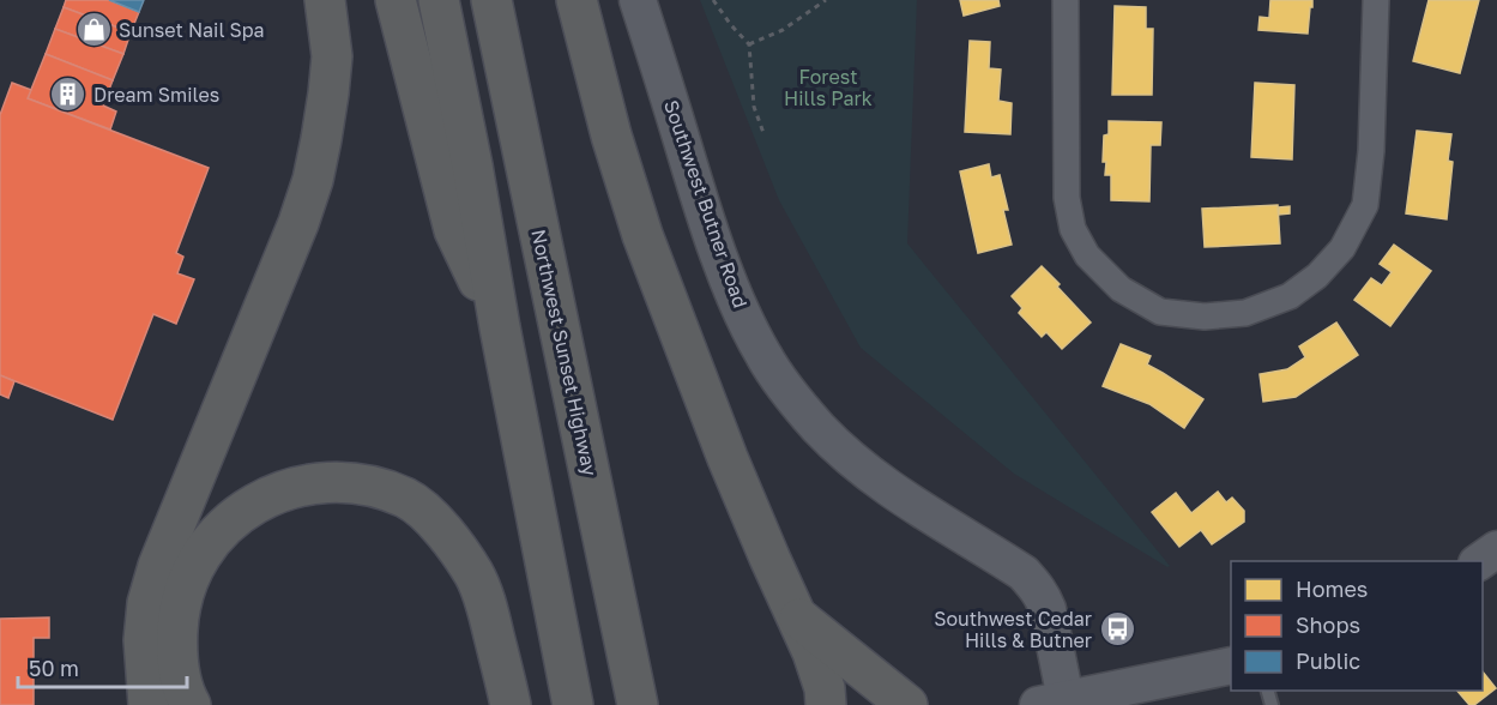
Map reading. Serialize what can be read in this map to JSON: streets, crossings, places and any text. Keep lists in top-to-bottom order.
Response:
{
  "streets": {
    "highway": ["Northwest Sunset Highway"],
    "street": ["Southwest Butner Road"]
  },
  "parks": ["Forest Hills Park"],
  "places": {
    "shop": ["Sunset Nail Spa"],
    "building": ["Dream Smiles"],
    "bus stop": ["Southwest Cedar Hills & Butner"]
  },
  "legend": ["Homes", "Shops", "Public"],
  "scale_bar": "50 m"
}
